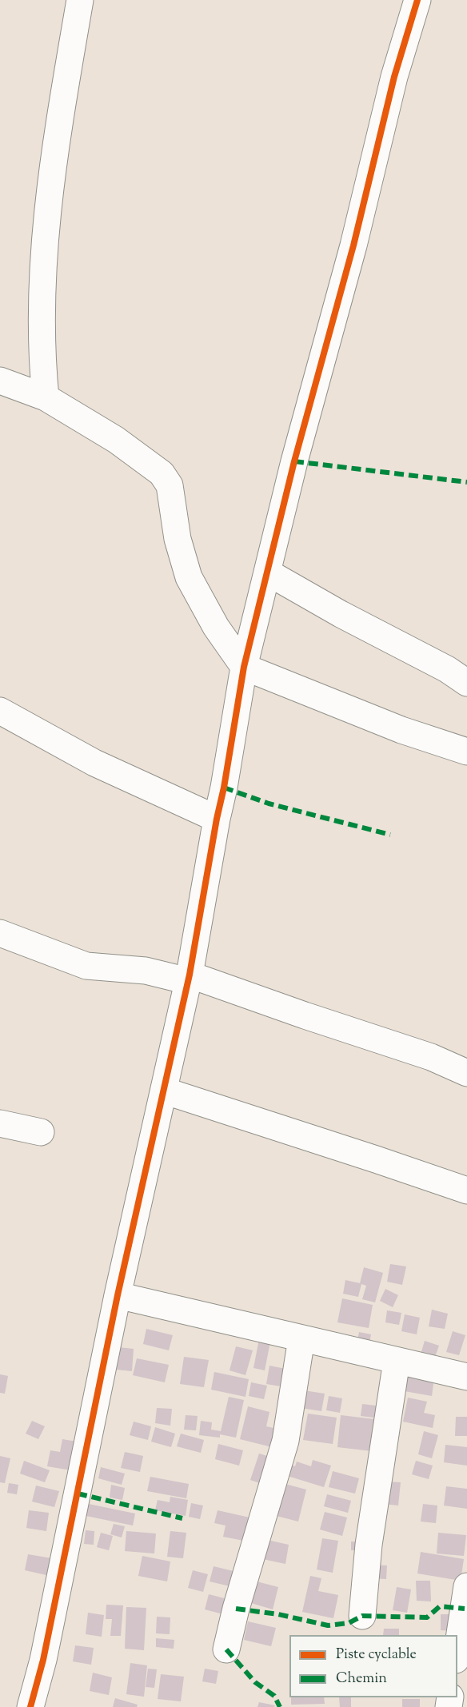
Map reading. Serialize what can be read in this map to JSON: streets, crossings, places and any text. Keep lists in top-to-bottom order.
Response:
{
  "legend": ["Piste cyclable", "Chemin"]
}
